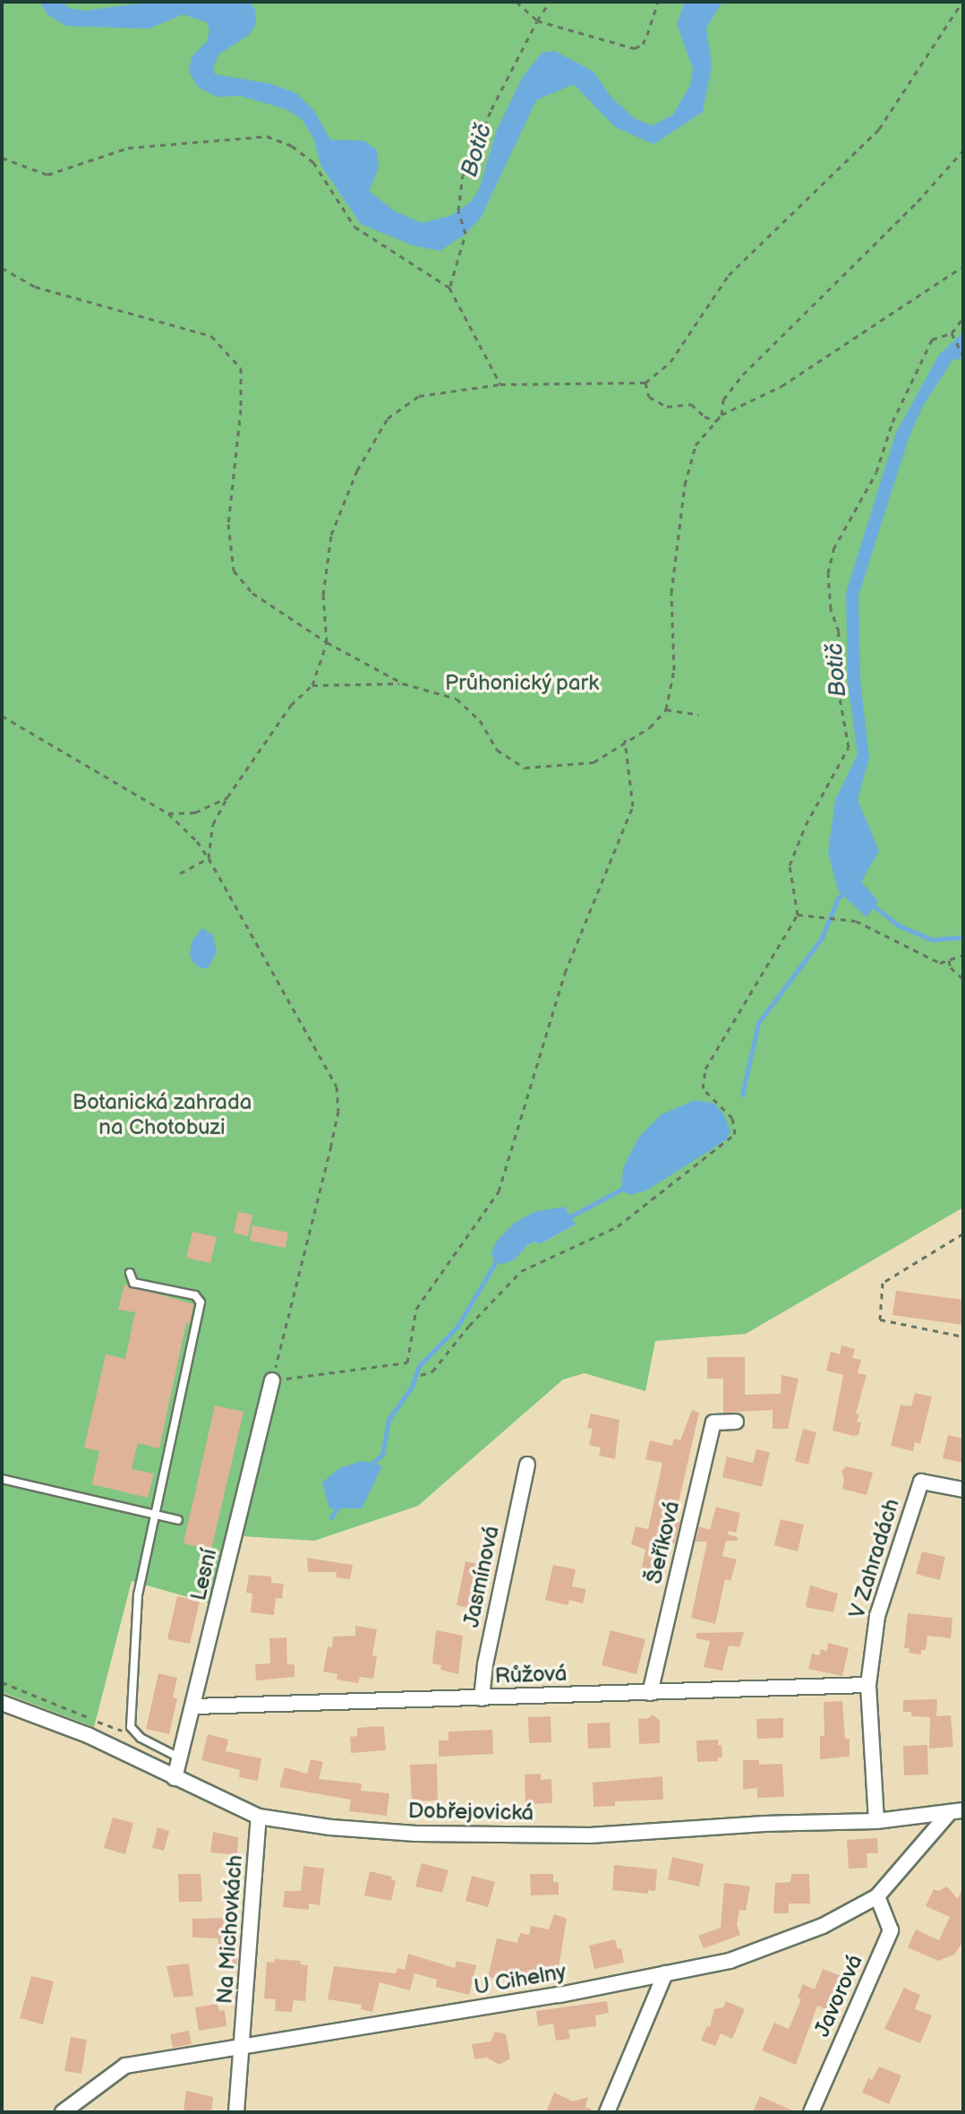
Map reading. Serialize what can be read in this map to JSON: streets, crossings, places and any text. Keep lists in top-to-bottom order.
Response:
{
  "streets": {
    "street": [
      "Šeříková",
      "V Zahradách",
      "Lesní",
      "Jasmínová",
      "Růžová",
      "Dobřejovická",
      "Na Michovkách",
      "U Cihelny",
      "Javorová"
    ]
  },
  "crossings": [
    ["Šeříková", "Růžová"],
    ["V Zahradách", "Růžová"],
    ["V Zahradách", "Dobřejovická"],
    ["Lesní", "Růžová"],
    ["Lesní", "Dobřejovická"],
    ["Jasmínová", "Růžová"],
    ["Dobřejovická", "Na Michovkách"],
    ["Dobřejovická", "U Cihelny"],
    ["Na Michovkách", "U Cihelny"],
    ["U Cihelny", "Javorová"]
  ],
  "water": ["Botič"],
  "parks": ["Průhonický park", "Botanická zahrada na Chotobuzi"]
}
